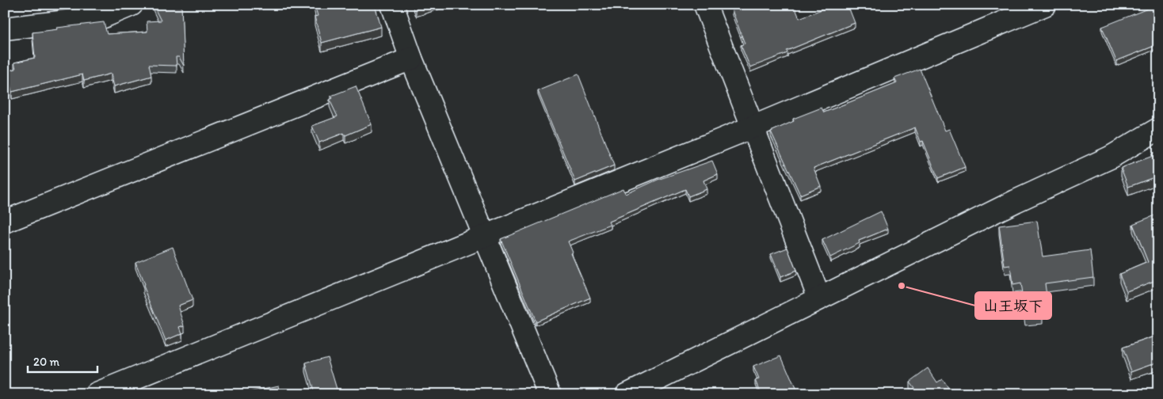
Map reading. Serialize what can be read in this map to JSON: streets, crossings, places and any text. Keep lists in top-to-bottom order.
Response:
{
  "places": ["山王坂下"],
  "scale_bar": "20 m"
}
